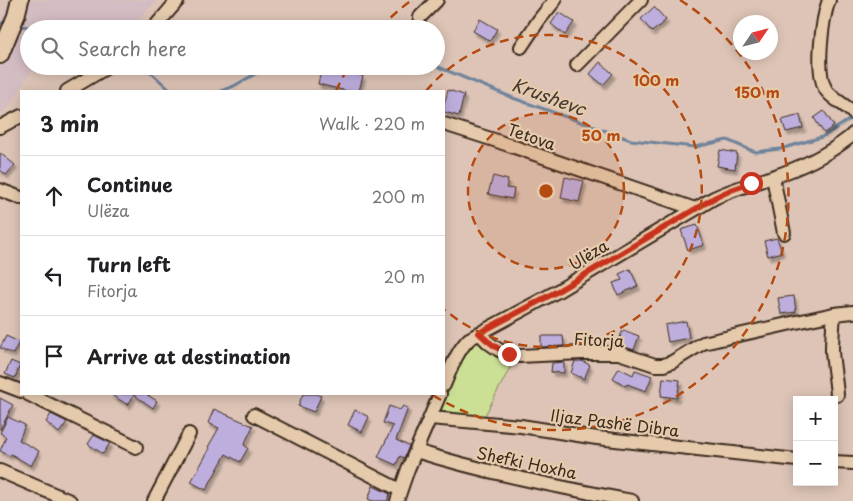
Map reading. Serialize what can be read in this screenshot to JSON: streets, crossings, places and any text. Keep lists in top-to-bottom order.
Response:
{
  "streets": {
    "street": [
      "Tetova",
      "Ulëza",
      "Fitorja",
      "Iljaz Pashë Dibra",
      "Shefki Hoxha"
    ]
  },
  "crossings": [
    ["Tetova", "Ulëza"],
    ["Ulëza", "Fitorja"]
  ],
  "water": ["Krushevc"],
  "north": "top right",
  "page": {
    "search": "Search here",
    "heading": ["3 min", "Walk · 220 m"],
    "list": [
      ["Continue", "Ulëza", "200 m"],
      ["Turn left", "Fitorja", "20 m"],
      "Arrive at destination"
    ],
    "map_buttons": ["+", "−"]
  },
  "rings": ["100 m", "150 m", "50 m"]
}
